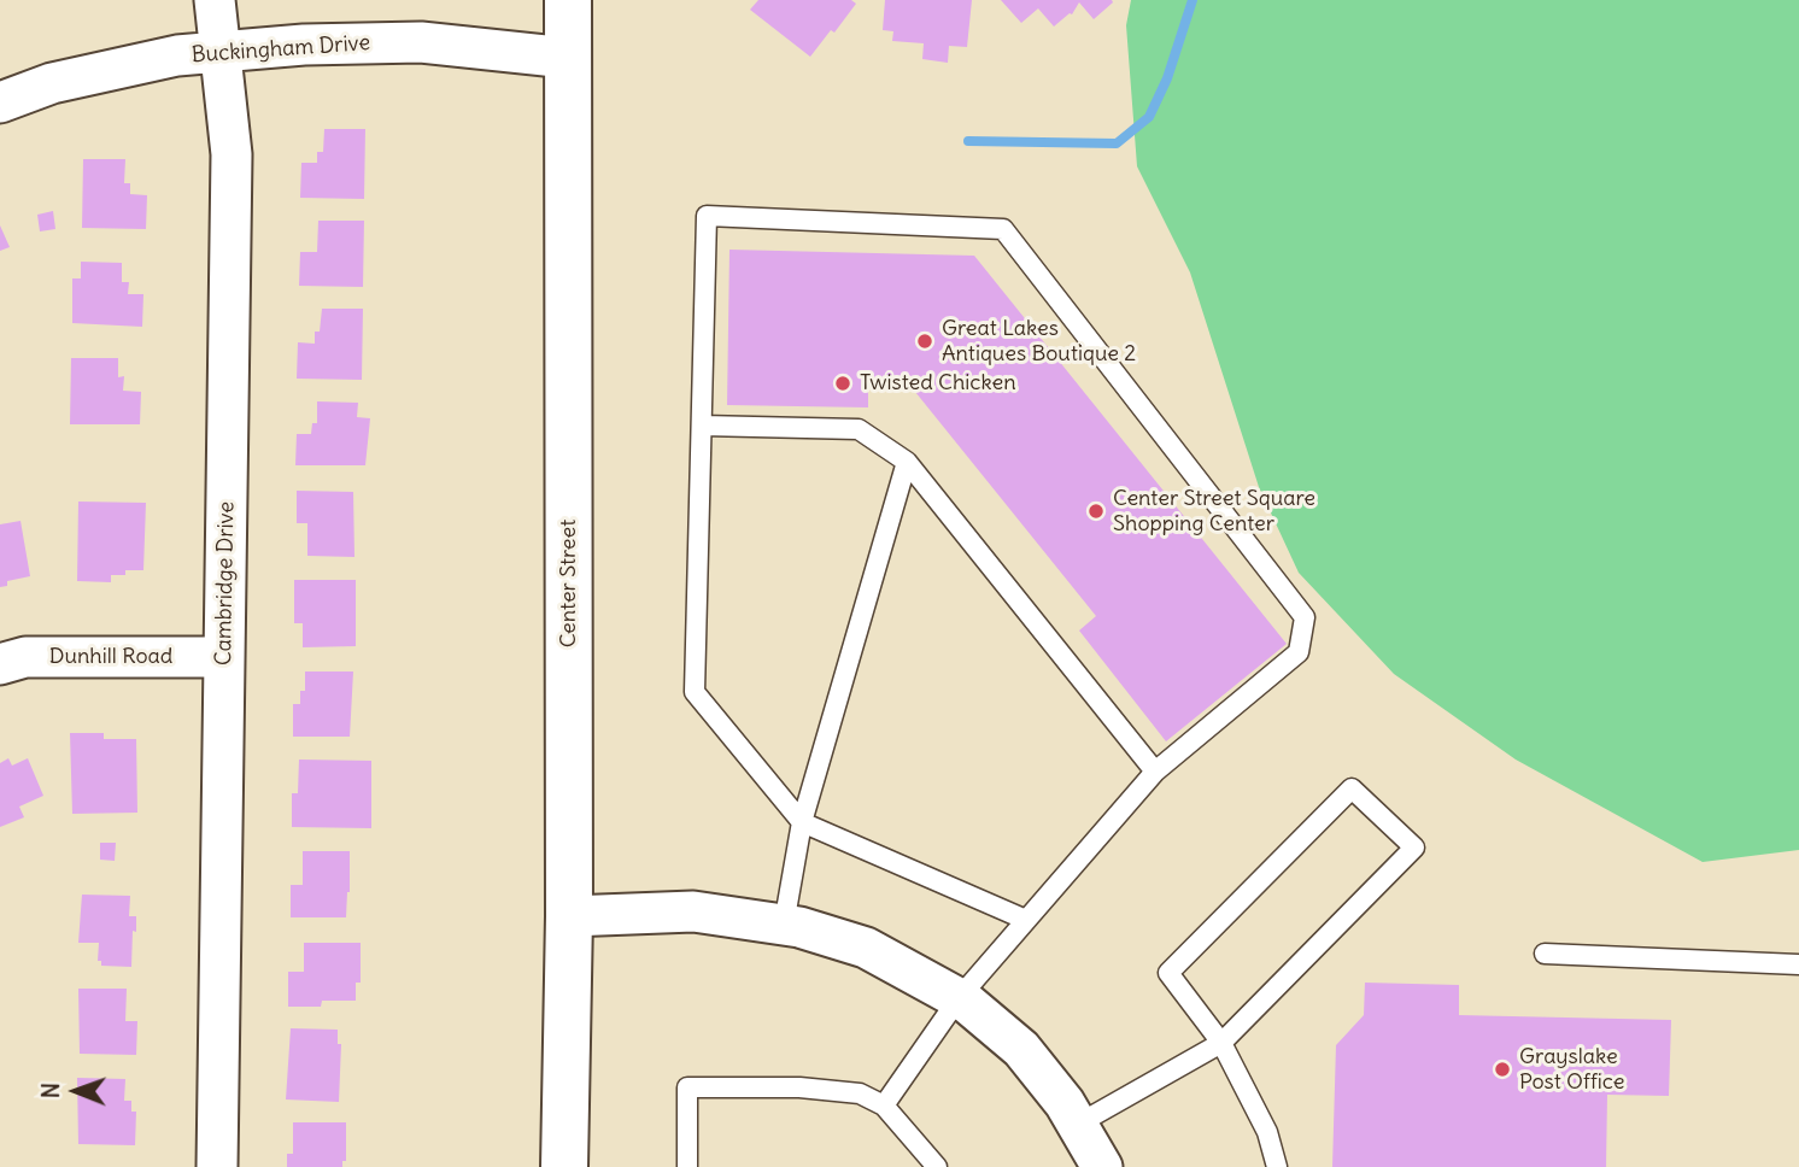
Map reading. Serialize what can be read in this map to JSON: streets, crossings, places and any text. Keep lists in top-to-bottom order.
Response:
{
  "streets": {
    "street": [
      "Buckingham Drive",
      "Cambridge Drive",
      "Center Street",
      "Dunhill Road"
    ]
  },
  "crossings": [
    ["Buckingham Drive", "Cambridge Drive"],
    ["Buckingham Drive", "Center Street"],
    ["Cambridge Drive", "Dunhill Road"]
  ],
  "places": [
    "Great Lakes Antiques Boutique 2",
    "Twisted Chicken",
    "Center Street Square Shopping Center",
    "Grayslake Post Office"
  ],
  "north": "left"
}
